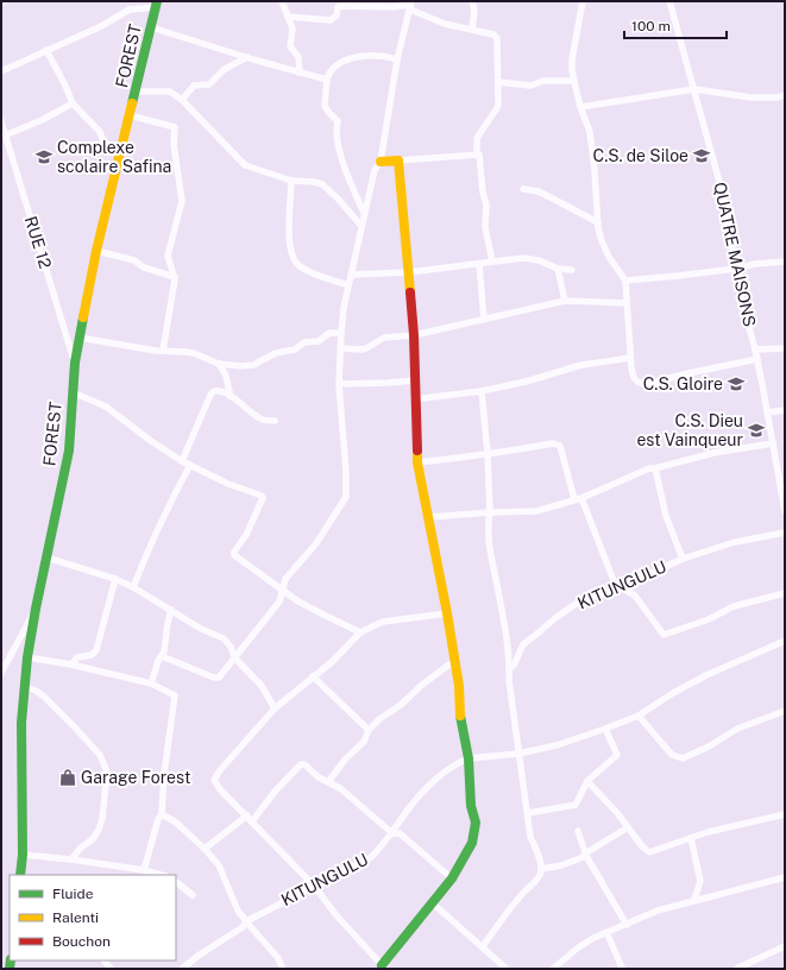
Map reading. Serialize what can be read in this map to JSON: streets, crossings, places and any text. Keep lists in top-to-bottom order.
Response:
{
  "streets": {
    "street": [
      "FOREST",
      "RUE 12",
      "QUATRE MAISONS",
      "KITUNGULU"
    ]
  },
  "crossings": [
    ["FOREST", "RUE 12"]
  ],
  "places": {
    "school or university": [
      "C.S. de Siloe",
      "Complexe scolaire Safina",
      "C.S. Gloire",
      "C.S. Dieu est Vainqueur"
    ],
    "shop": ["Garage Forest"]
  },
  "legend": ["Fluide", "Ralenti", "Bouchon"],
  "scale_bar": "100 m"
}
